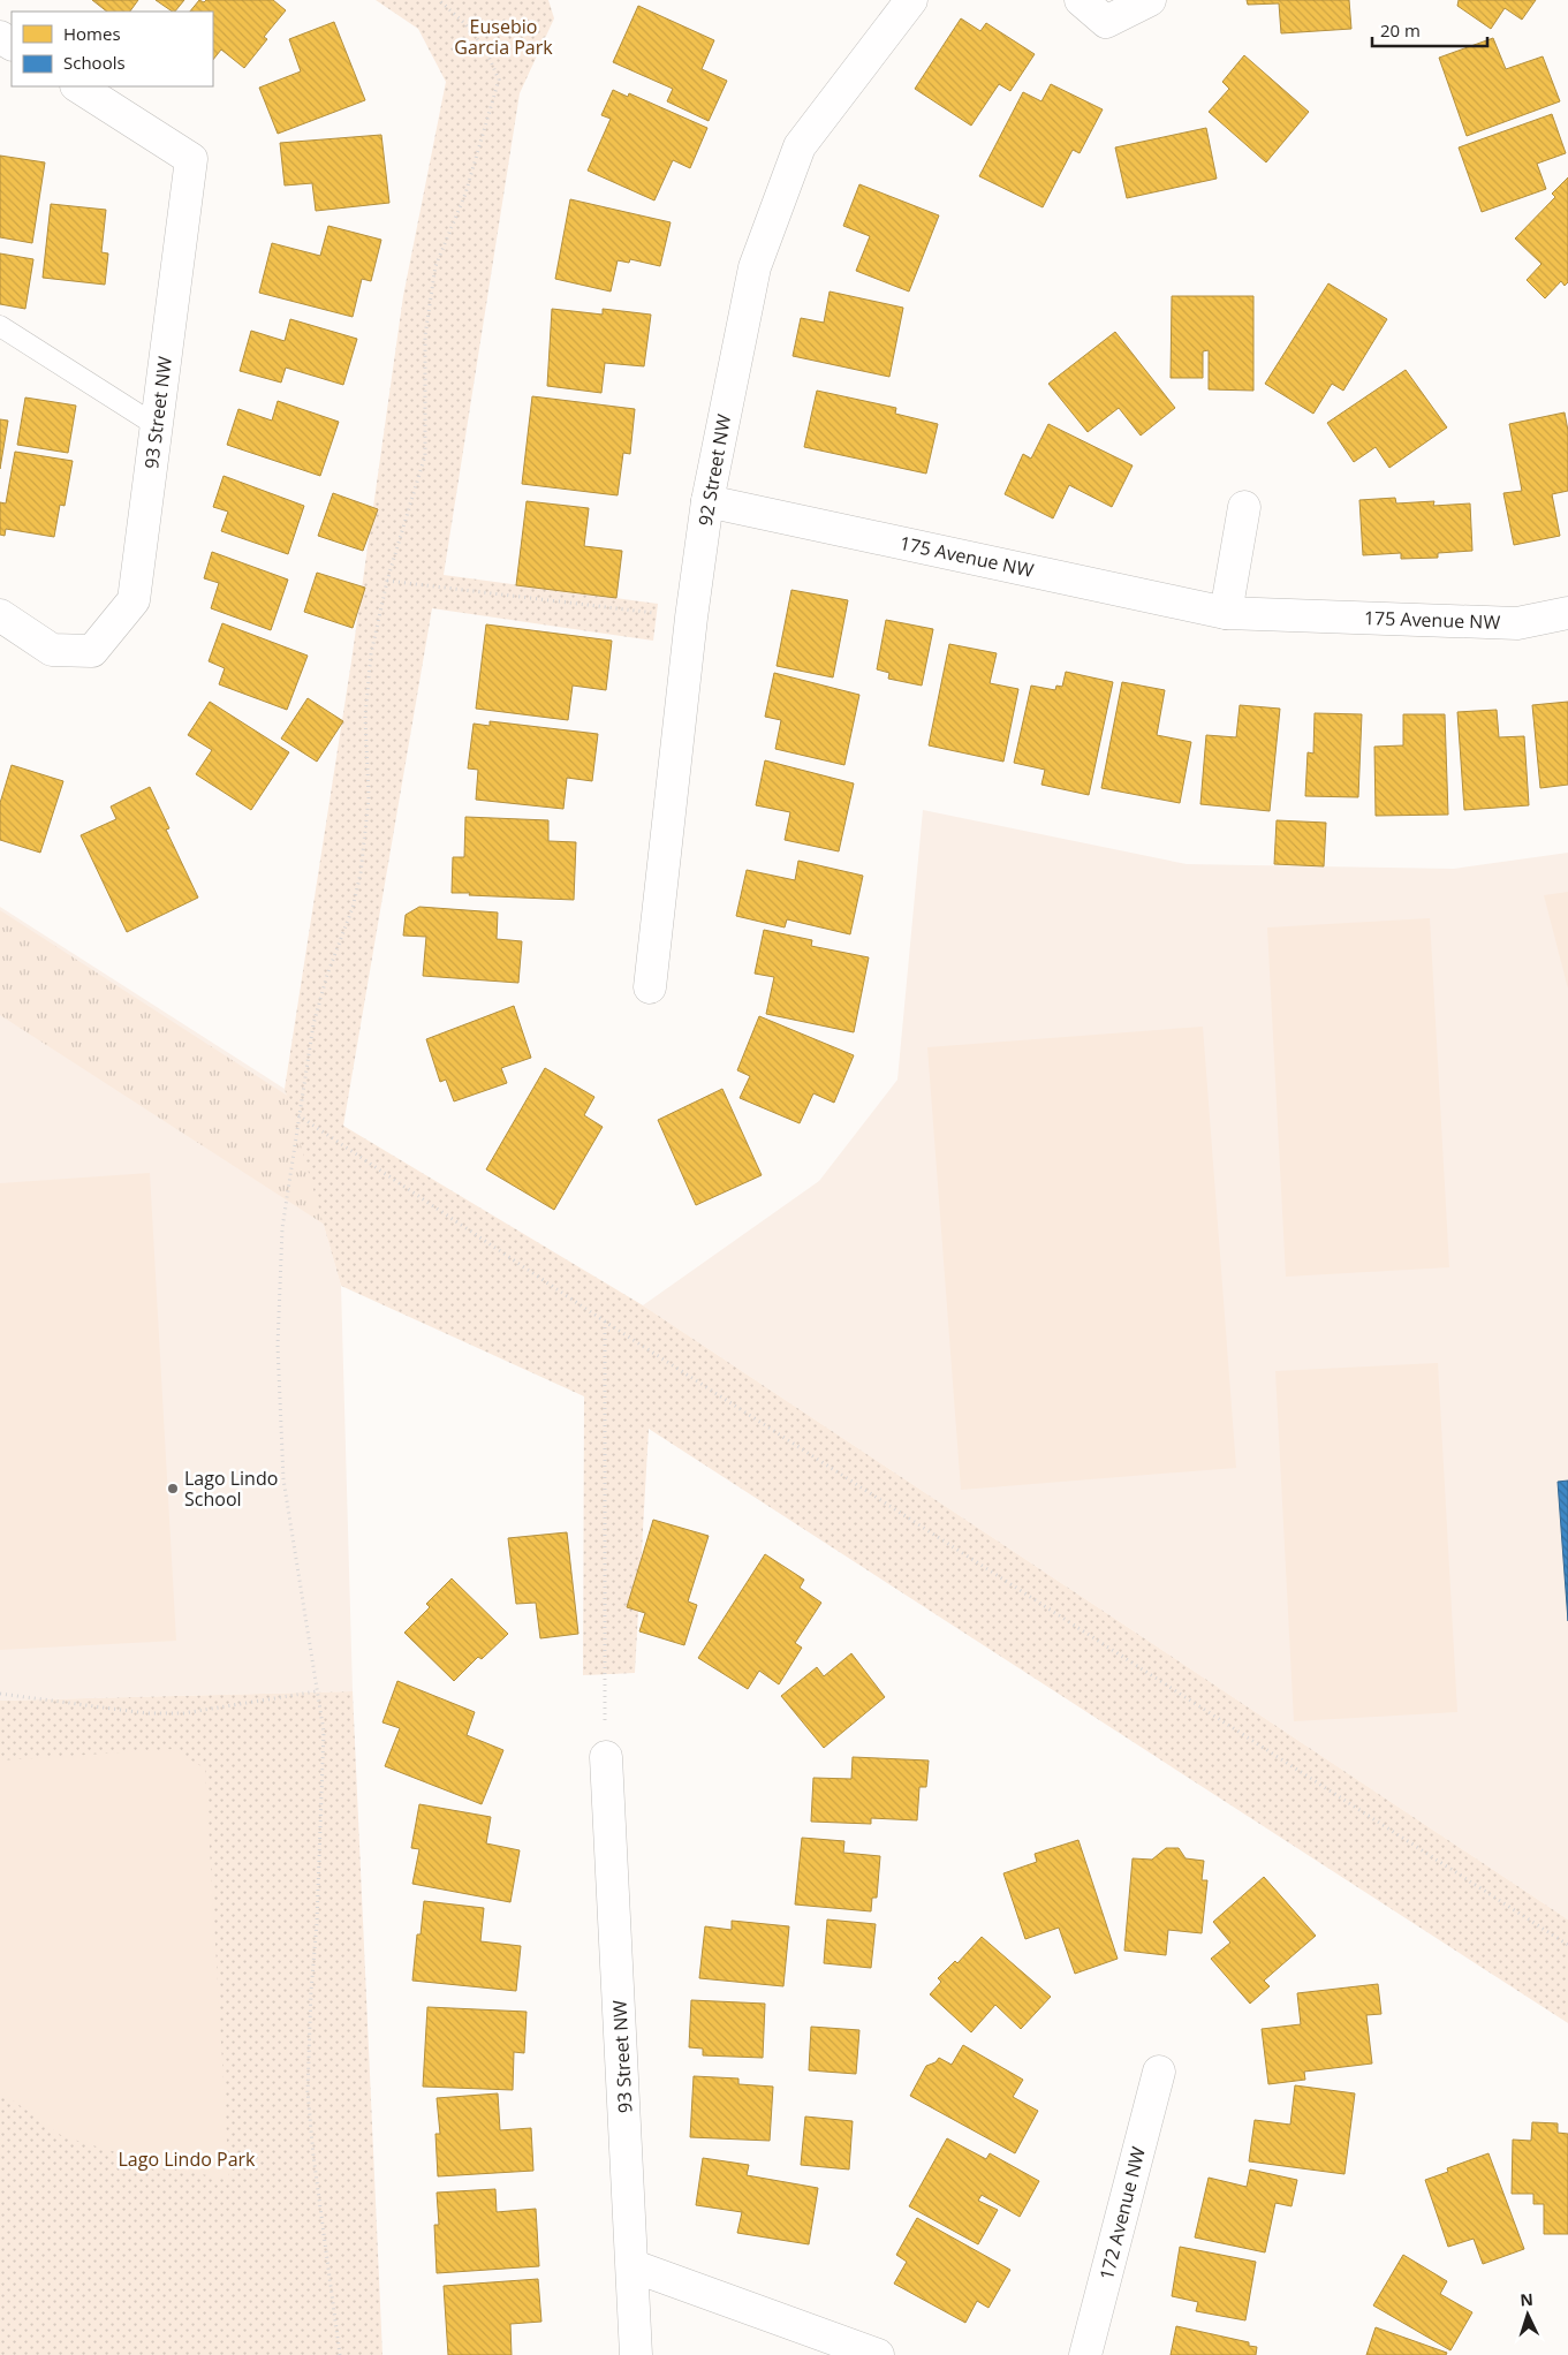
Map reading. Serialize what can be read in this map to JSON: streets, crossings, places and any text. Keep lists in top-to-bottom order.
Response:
{
  "streets": {
    "street": [
      "93 Street NW",
      "92 Street NW",
      "175 Avenue NW",
      "172 Avenue NW"
    ]
  },
  "crossings": [
    ["92 Street NW", "175 Avenue NW"]
  ],
  "parks": ["Eusebio Garcia Park", "Lago Lindo Park"],
  "places": ["Lago Lindo School"],
  "legend": ["Homes", "Schools"],
  "scale_bar": "20 m",
  "north": "top"
}
